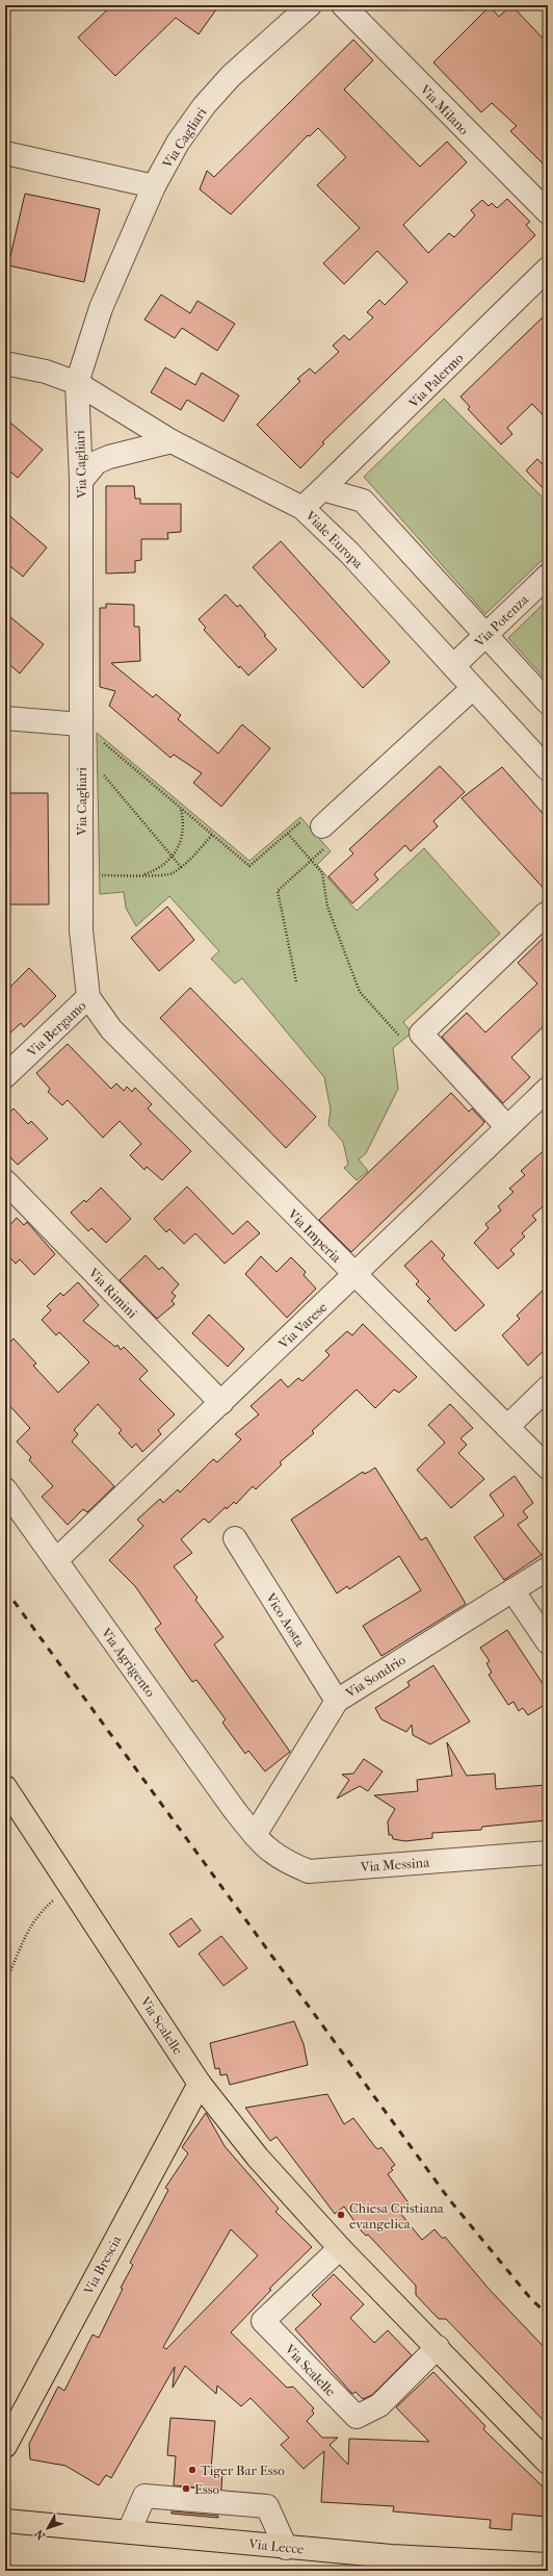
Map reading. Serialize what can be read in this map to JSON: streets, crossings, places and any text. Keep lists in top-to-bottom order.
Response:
{
  "streets": {
    "main road": ["Via Scalelle", "Via Brescia", "Via Lecce"],
    "street": [
      "Via Milano",
      "Via Cagliari",
      "Via Palermo",
      "Viale Europa",
      "Via Potenza",
      "Via Bergamo",
      "Via Imperia",
      "Via Rimini",
      "Via Varese",
      "Vico Aosta",
      "Via Agrigento",
      "Via Sondrio",
      "Via Messina"
    ]
  },
  "crossings": [
    ["Via Cagliari", "Via Bergamo"],
    ["Via Cagliari", "Via Imperia"],
    ["Via Palermo", "Viale Europa"],
    ["Viale Europa", "Via Potenza"],
    ["Via Bergamo", "Via Imperia"],
    ["Via Imperia", "Via Varese"],
    ["Via Rimini", "Via Varese"],
    ["Via Varese", "Via Agrigento"],
    ["Vico Aosta", "Via Sondrio"],
    ["Via Agrigento", "Via Sondrio"],
    ["Via Agrigento", "Via Messina"],
    ["Via Sondrio", "Via Messina"],
    ["Via Scalelle", "Via Brescia"]
  ],
  "places": ["Chiesa Cristiana evangelica", "Tiger Bar Esso", "Esso"],
  "north": "bottom left"
}
